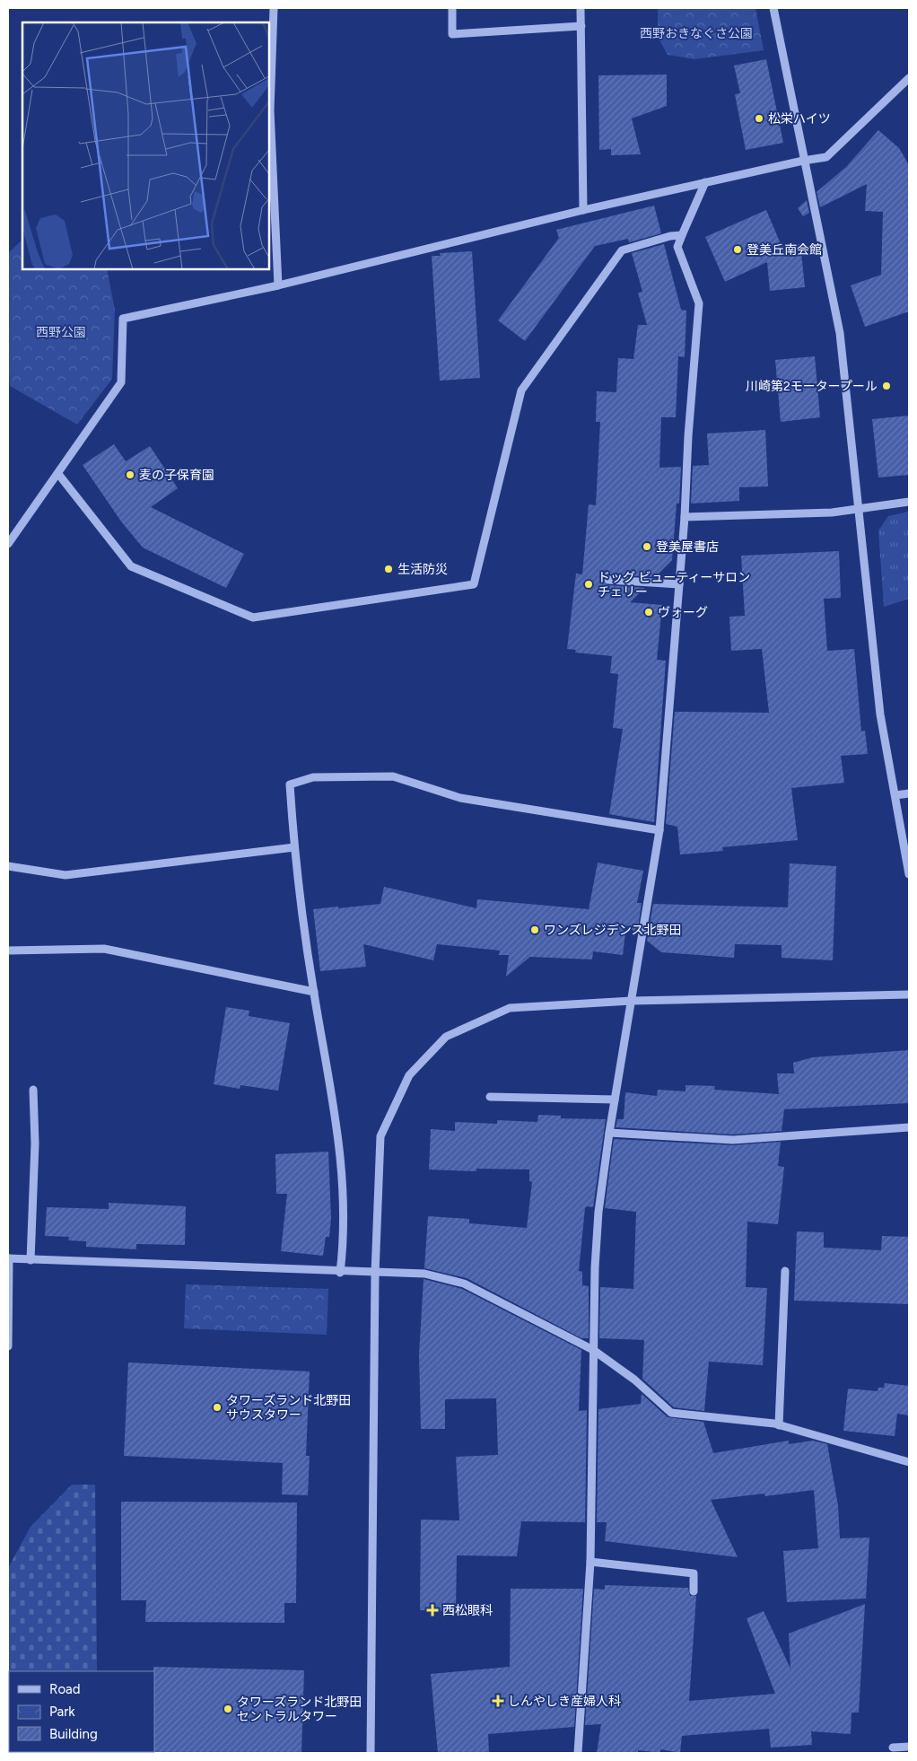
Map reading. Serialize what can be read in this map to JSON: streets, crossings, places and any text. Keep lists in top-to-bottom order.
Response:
{
  "parks": ["西野おきなぐさ公園", "西野公園"],
  "places": {
    "other": [
      "松栄ハイツ",
      "登美丘南会館",
      "川崎第2モータープール",
      "麦の子保育園",
      "登美屋書店",
      "生活防災",
      "ドッグ ビューティーサロン チェリー",
      "ヴォーグ",
      "ワンズレジデンス北野田",
      "タワーズランド北野田 サウスタワー",
      "タワーズランド北野田 セントラルタワー"
    ],
    "health": ["西松眼科", "しんやしき産婦人科"]
  },
  "legend": ["Road", "Park", "Building"]
}
